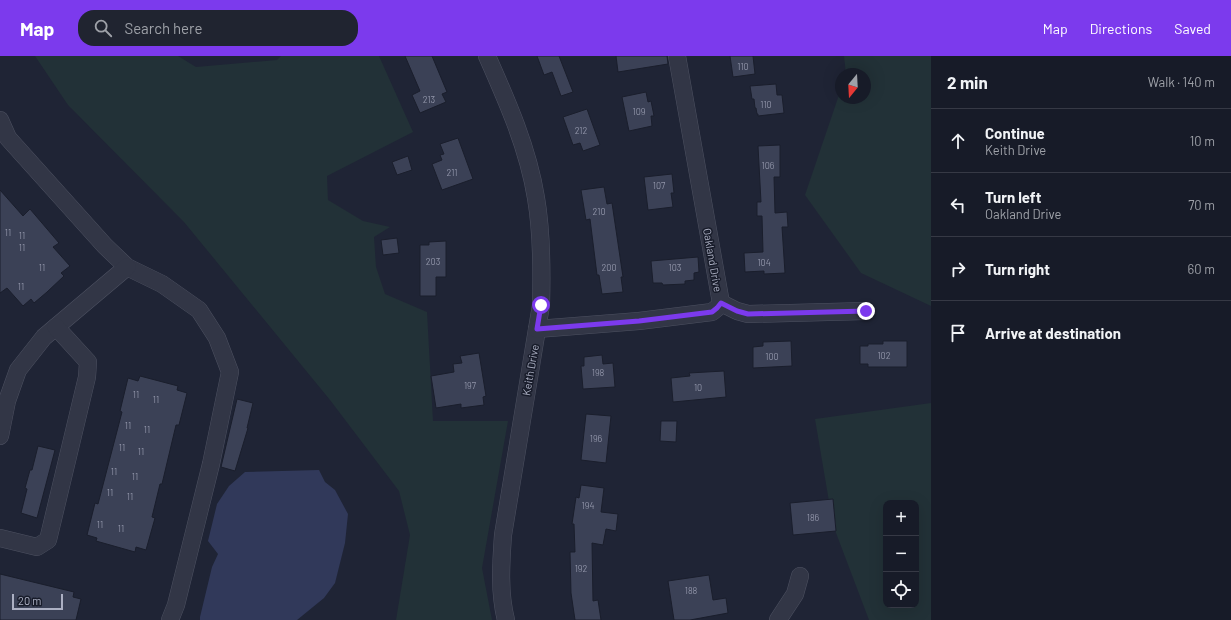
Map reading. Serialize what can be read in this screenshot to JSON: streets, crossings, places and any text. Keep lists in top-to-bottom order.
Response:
{
  "streets": {
    "street": ["Oakland Drive", "Keith Drive"]
  },
  "crossings": [
    ["Oakland Drive", "Keith Drive"]
  ],
  "house_numbers": [
    "110",
    "213",
    "110",
    "109",
    "212",
    "106",
    "211",
    "107",
    "210",
    "11",
    "11",
    "11",
    "203",
    "104",
    "11",
    "200",
    "103",
    "11",
    "102",
    "100",
    "198",
    "197",
    "10",
    "11",
    "11",
    "11",
    "11",
    "196",
    "11",
    "11",
    "11",
    "11",
    "11",
    "11",
    "194",
    "186",
    "11",
    "11",
    "192",
    "188"
  ],
  "scale_bar": "20 m",
  "north": "bottom",
  "page": {
    "header": "Map",
    "search": "Search here",
    "nav": ["Map", "Directions", "Saved"],
    "heading": ["2 min", "Walk · 140 m"],
    "list": [
      ["Continue", "Keith Drive", "10 m"],
      ["Turn left", "Oakland Drive", "70 m"],
      ["Turn right", "60 m"],
      "Arrive at destination"
    ],
    "map_buttons": ["+", "−"],
    "scale": "20 m"
  }
}
